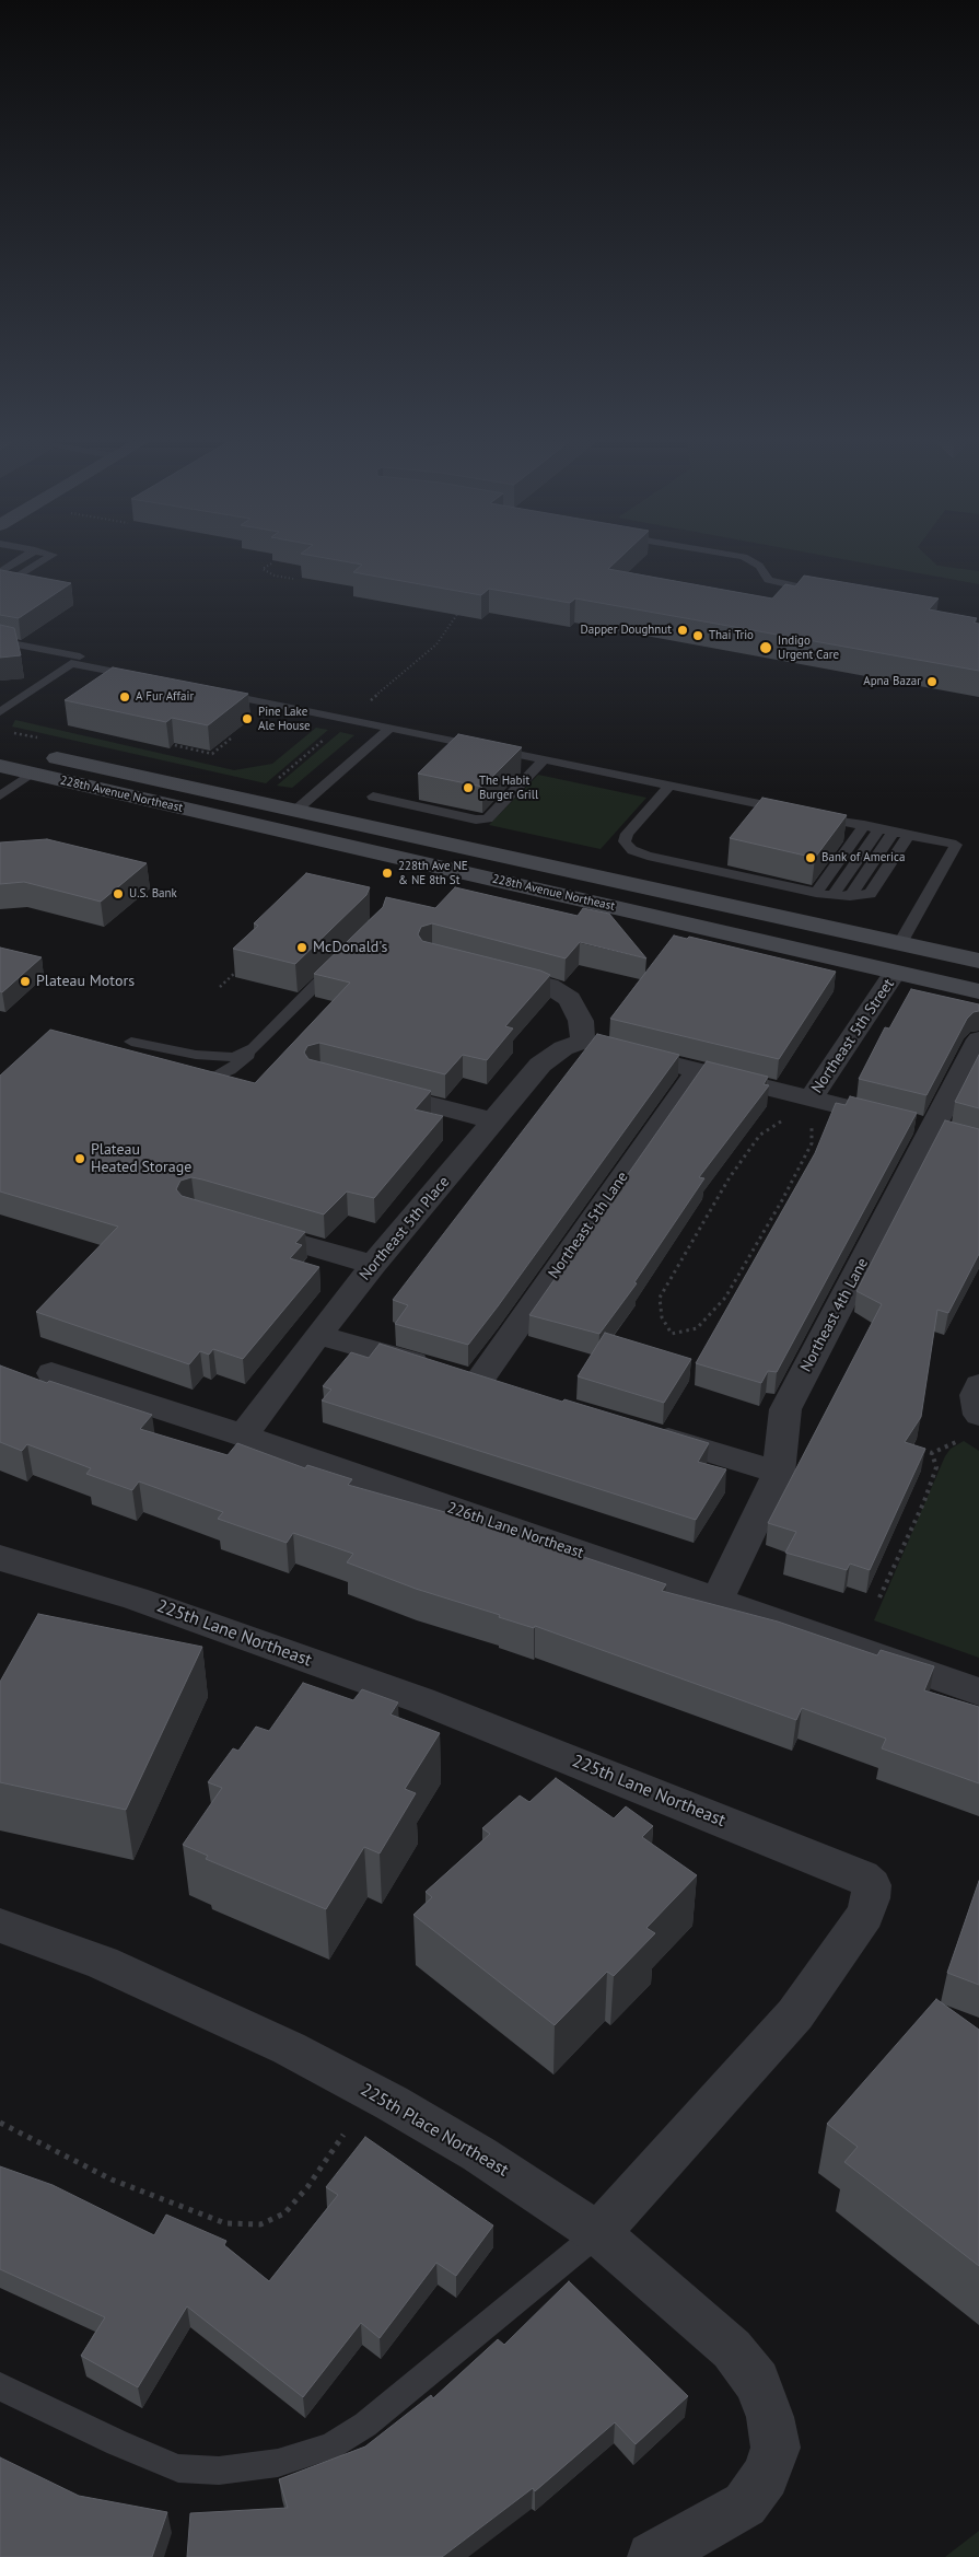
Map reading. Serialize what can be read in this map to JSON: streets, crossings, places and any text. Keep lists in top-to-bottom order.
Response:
{
  "streets": {
    "main road": ["228th Avenue Northeast"],
    "street": [
      "Northeast 5th Street",
      "Northeast 5th Lane",
      "Northeast 5th Place",
      "Northeast 4th Lane",
      "226th Lane Northeast",
      "225th Lane Northeast",
      "225th Place Northeast"
    ]
  },
  "crossings": [
    ["228th Avenue Northeast", "Northeast 5th Street"],
    ["Northeast 5th Place", "226th Lane Northeast"],
    ["Northeast 4th Lane", "226th Lane Northeast"],
    ["225th Lane Northeast", "225th Place Northeast"]
  ],
  "places": [
    "Dapper Doughnut",
    "Thai Trio",
    "Indigo Urgent Care",
    "Apna Bazar",
    "A Fur Affair",
    "Pine Lake Ale House",
    "The Habit Burger Grill",
    "Bank of America",
    "228th Ave NE & NE 8th St",
    "U.S. Bank",
    "McDonald's",
    "Plateau Motors",
    "Plateau Heated Storage"
  ]
}
